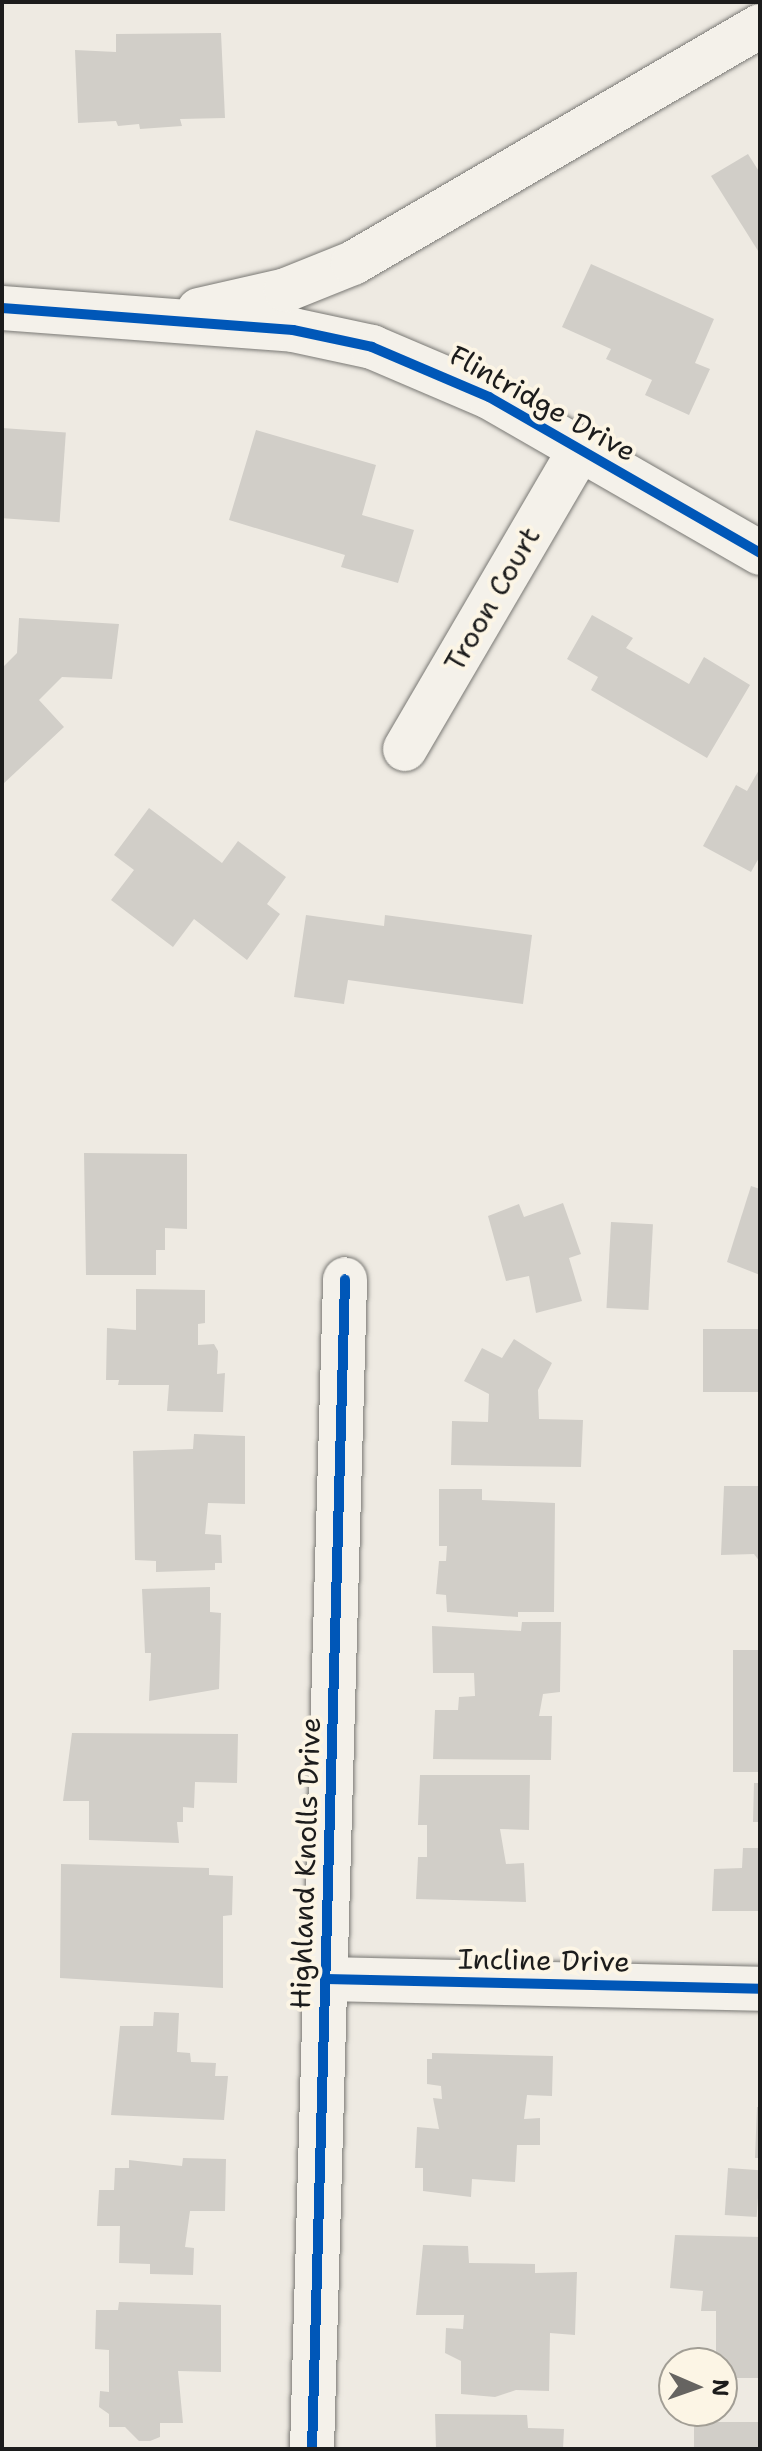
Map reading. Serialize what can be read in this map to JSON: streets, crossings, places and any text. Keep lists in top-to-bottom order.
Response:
{
  "streets": {
    "street": [
      "Flintridge Drive",
      "Troon Court",
      "Highland Knolls Drive",
      "Incline Drive"
    ]
  },
  "crossings": [
    ["Flintridge Drive", "Troon Court"],
    ["Highland Knolls Drive", "Incline Drive"]
  ],
  "north": "right"
}
